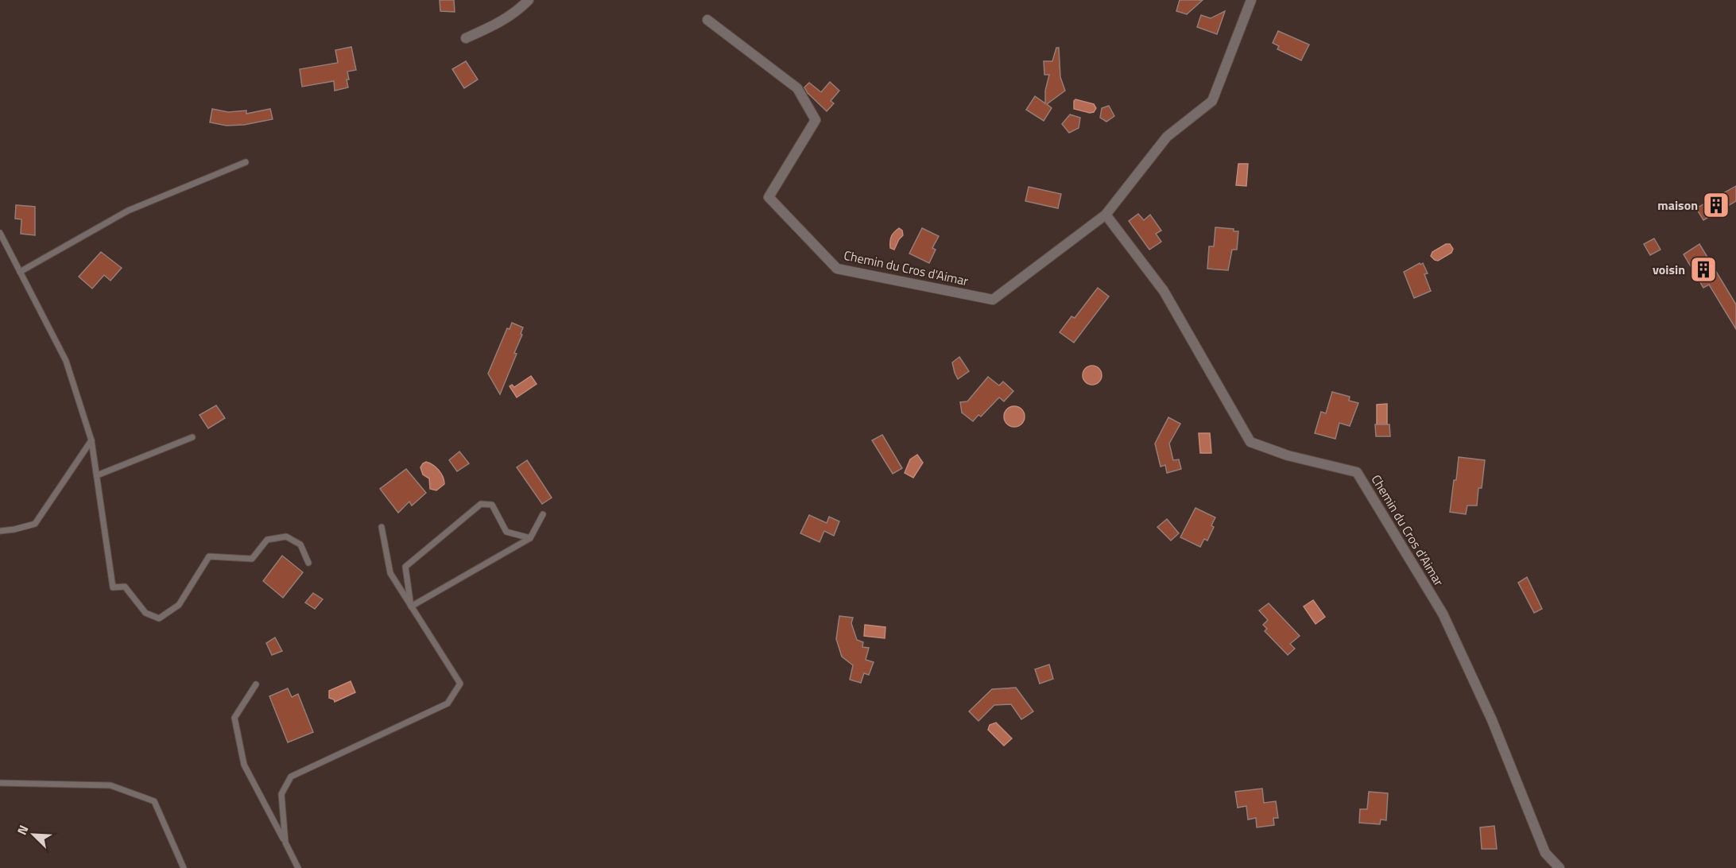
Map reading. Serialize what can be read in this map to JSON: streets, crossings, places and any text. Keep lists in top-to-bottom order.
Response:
{
  "streets": {
    "street": ["Chemin du Cros d'Aimar"]
  },
  "places": {
    "building": ["maison", "voisin"]
  },
  "north": "top left"
}
